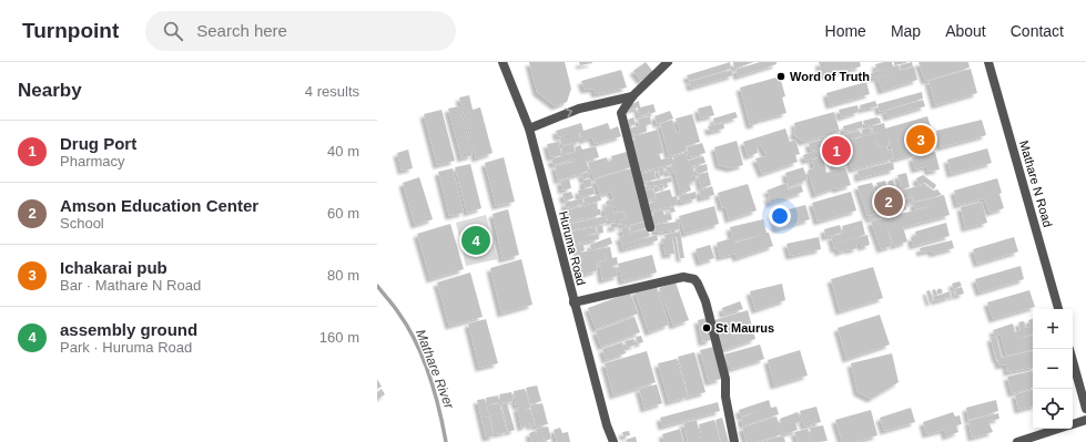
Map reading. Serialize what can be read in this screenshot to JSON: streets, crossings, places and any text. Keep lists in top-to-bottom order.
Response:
{
  "streets": {
    "street": ["Mathare N Road", "Huruma Road"]
  },
  "water": ["Mathare River"],
  "places": ["Word of Truth", "St Maurus"],
  "page": {
    "header": "Turnpoint",
    "search": "Search here",
    "nav": [
      "Home",
      "Map",
      "About",
      "Contact"
    ],
    "heading": ["Nearby", "4 results"],
    "list": [
      {
        "mark": "1",
        "name": "Drug Port",
        "note": "Pharmacy",
        "value": "40 m"
      },
      {
        "mark": "2",
        "name": "Amson Education Center",
        "note": "School",
        "value": "60 m"
      },
      {
        "mark": "3",
        "name": "Ichakarai pub",
        "note": "Bar · Mathare N Road",
        "value": "80 m"
      },
      {
        "mark": "4",
        "name": "assembly ground",
        "note": "Park · Huruma Road",
        "value": "160 m"
      }
    ],
    "pins": [
      "3",
      "1",
      "2",
      "4"
    ],
    "map_buttons": ["+", "−"]
  }
}
